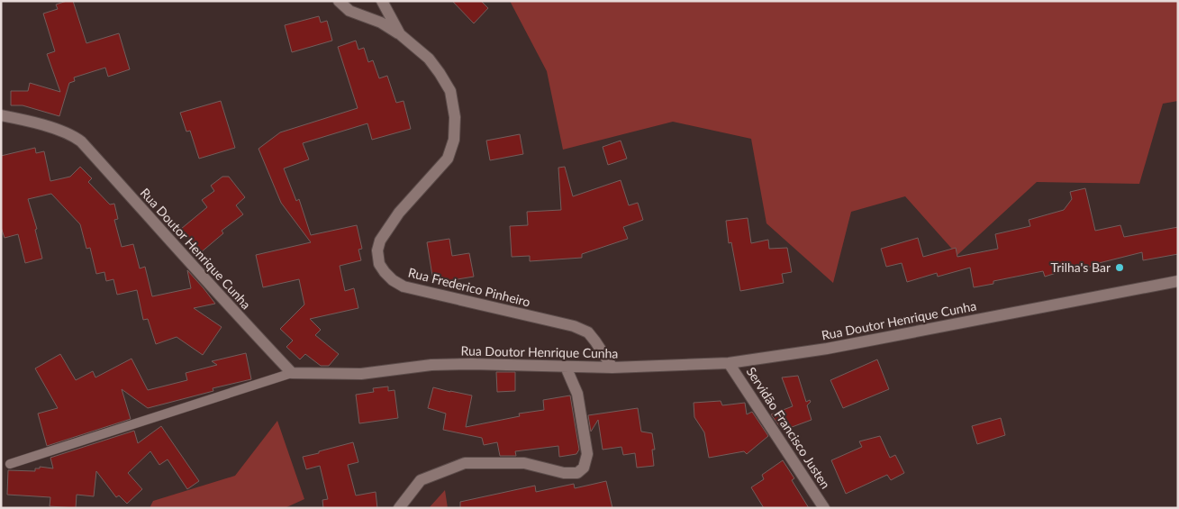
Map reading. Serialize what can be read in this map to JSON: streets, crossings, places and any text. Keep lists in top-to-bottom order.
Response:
{
  "streets": {
    "street": ["Rua Doutor Henrique Cunha", "Rua Frederico Pinheiro", "Servidão Francisco Justen"]
  },
  "crossings": [
    ["Rua Doutor Henrique Cunha", "Rua Frederico Pinheiro"],
    ["Rua Doutor Henrique Cunha", "Servidão Francisco Justen"]
  ],
  "places": ["Trilha's Bar"]
}
